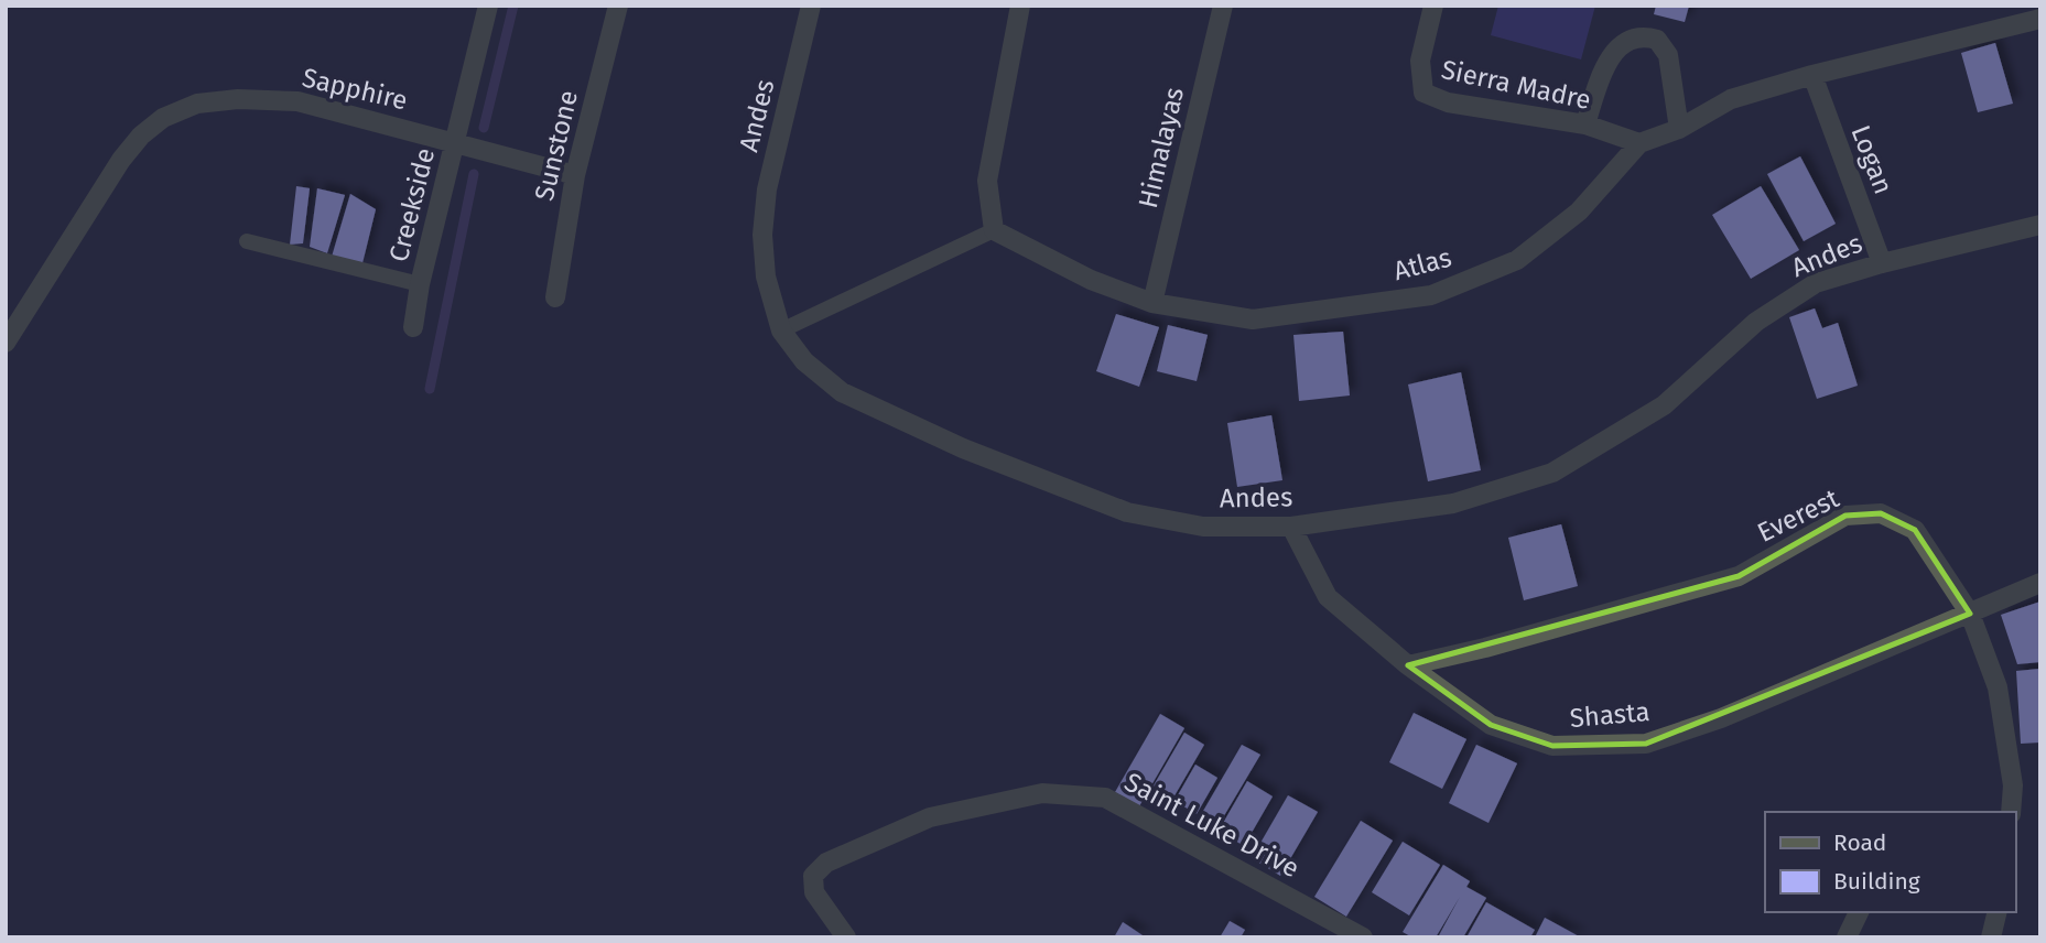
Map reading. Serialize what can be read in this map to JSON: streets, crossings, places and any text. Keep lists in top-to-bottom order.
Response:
{
  "streets": {
    "street": [
      "Sierra Madre",
      "Sapphire",
      "Andes",
      "Sunstone",
      "Himalayas",
      "Logan",
      "Creekside",
      "Atlas",
      "Everest",
      "Shasta",
      "Saint Luke Drive"
    ]
  },
  "crossings": [
    ["Sierra Madre", "Atlas"],
    ["Sapphire", "Sunstone"],
    ["Sapphire", "Creekside"],
    ["Andes", "Logan"],
    ["Andes", "Shasta"],
    ["Himalayas", "Atlas"],
    ["Logan", "Atlas"],
    ["Everest", "Shasta"]
  ],
  "legend": ["Road", "Building"]
}
